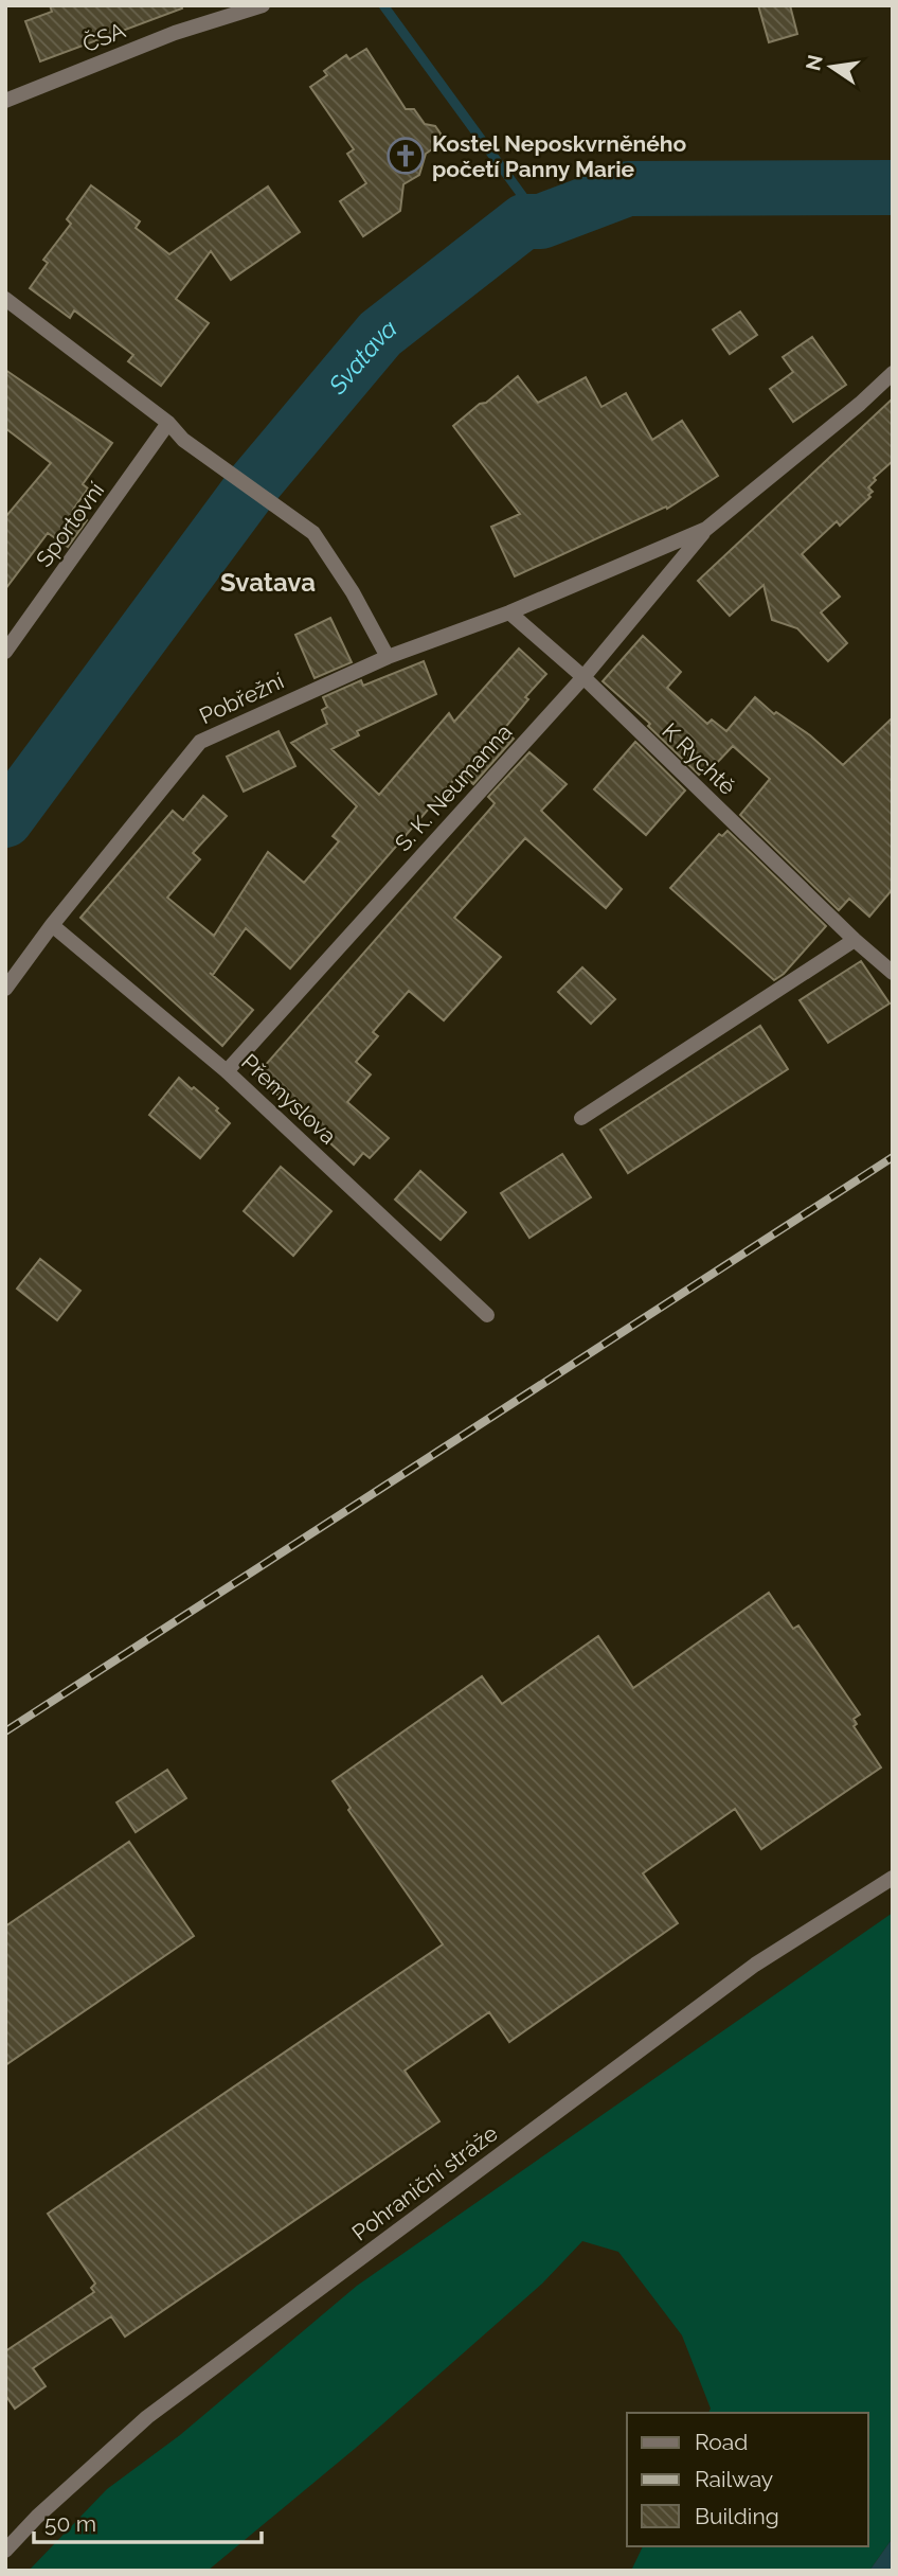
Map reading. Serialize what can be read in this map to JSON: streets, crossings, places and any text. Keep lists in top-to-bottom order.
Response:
{
  "streets": {
    "street": [
      "ČSA",
      "Sportovní",
      "Pobřežní",
      "K Rychtě",
      "S. K. Neumanna",
      "Přemyslova",
      "Pohraniční stráže"
    ]
  },
  "crossings": [
    ["Pobřežní", "K Rychtě"],
    ["Pobřežní", "S. K. Neumanna"],
    ["Pobřežní", "Přemyslova"],
    ["K Rychtě", "S. K. Neumanna"],
    ["S. K. Neumanna", "Přemyslova"]
  ],
  "districts": ["Svatava"],
  "water": ["Svatava"],
  "places": {
    "church": ["Kostel Neposkvrněného početí Panny Marie"]
  },
  "legend": ["Road", "Railway", "Building"],
  "scale_bar": "50 m",
  "north": "left"
}
